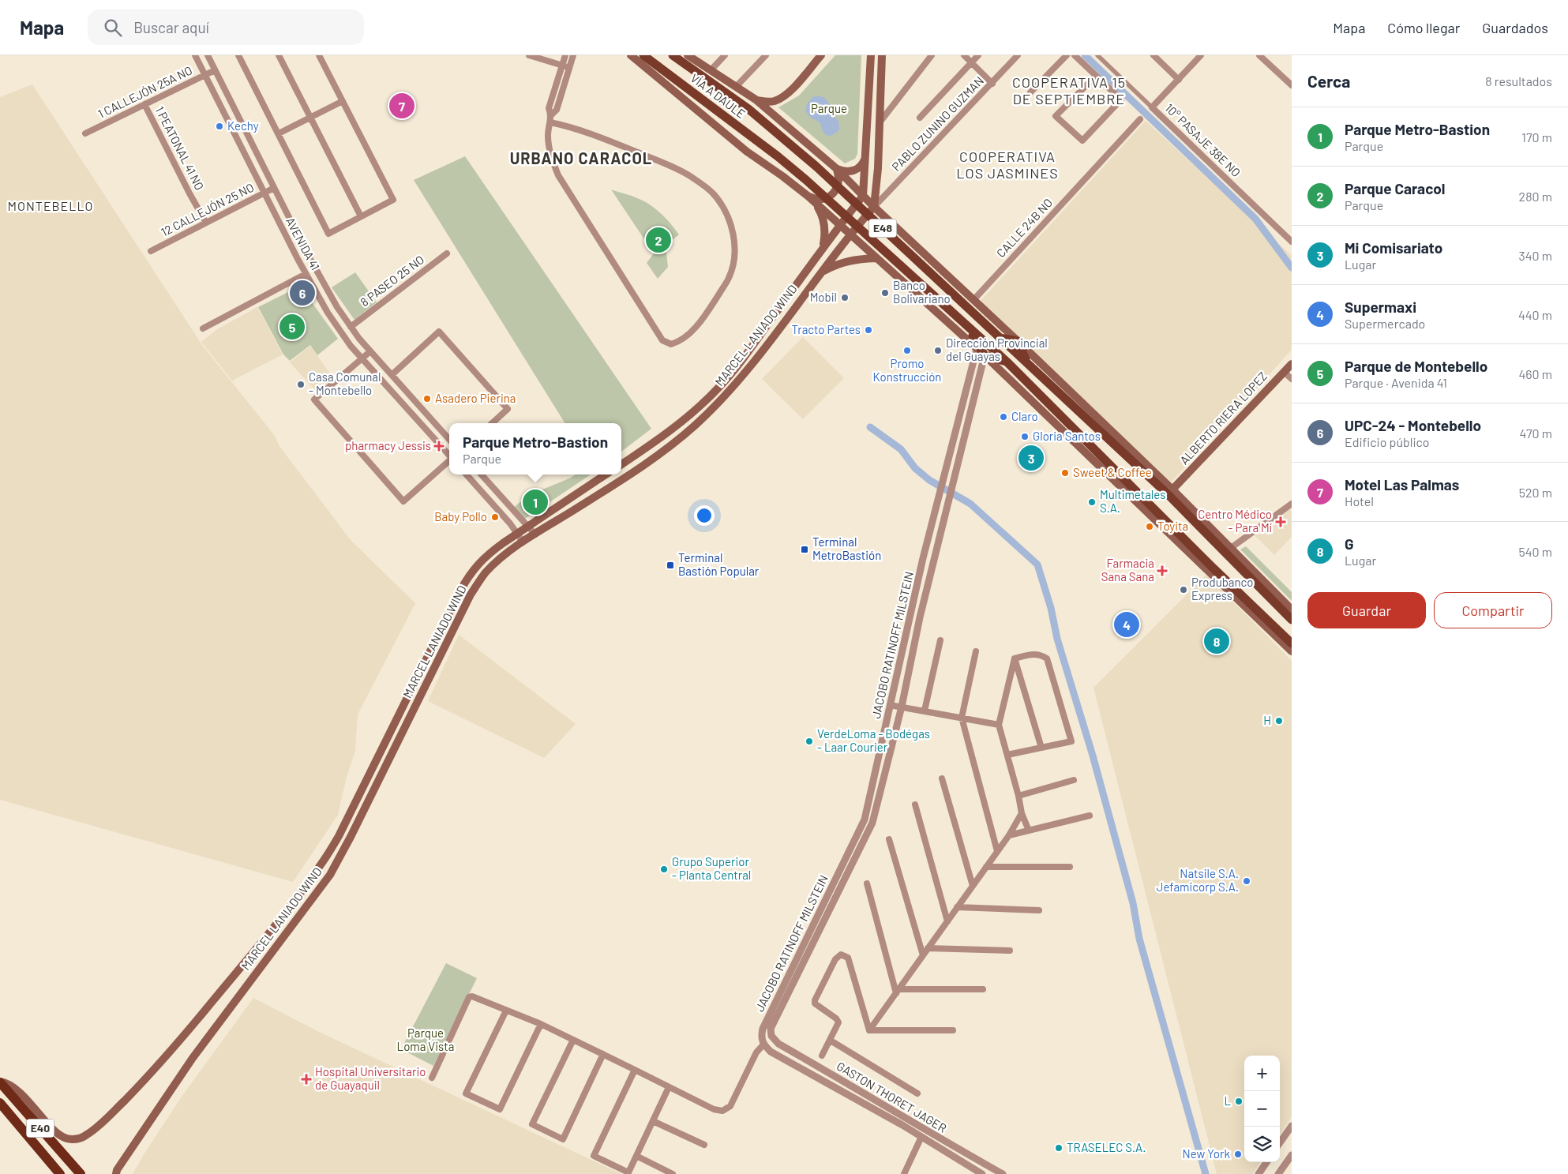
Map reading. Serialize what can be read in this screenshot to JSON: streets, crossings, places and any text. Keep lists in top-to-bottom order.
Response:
{
  "streets": {
    "highway": ["E40"],
    "main road": [
      "VÍA A DAULE",
      "E48",
      "MARCEL LANIADO WIND",
      "ALBERTO RIERA LOPEZ"
    ],
    "street": [
      "1 CALLEJÓN 25A NO",
      "PABLO ZUNINO GUZMAN",
      "10° PASAJE 38E NO",
      "1 PEATONAL 41 NO",
      "12 CALLEJÓN 25 NO",
      "CALLE 24B NO",
      "AVENIDA 41",
      "8 PASEO 25 NO",
      "JACOBO RATINOFF MILSTEIN",
      "GASTON THORET JAGER"
    ]
  },
  "crossings": [
    ["1 CALLEJÓN 25A NO", "1 PEATONAL 41 NO"],
    ["1 CALLEJÓN 25A NO", "AVENIDA 41"],
    ["VÍA A DAULE", "E48"],
    ["PABLO ZUNINO GUZMAN", "E48"],
    ["PABLO ZUNINO GUZMAN", "MARCEL LANIADO WIND"],
    ["1 PEATONAL 41 NO", "12 CALLEJÓN 25 NO"],
    ["12 CALLEJÓN 25 NO", "AVENIDA 41"],
    ["E48", "CALLE 24B NO"],
    ["E48", "MARCEL LANIADO WIND"],
    ["E48", "ALBERTO RIERA LOPEZ"],
    ["E48", "JACOBO RATINOFF MILSTEIN"],
    ["AVENIDA 41", "8 PASEO 25 NO"],
    ["MARCEL LANIADO WIND", "E40"],
    ["JACOBO RATINOFF MILSTEIN", "GASTON THORET JAGER"]
  ],
  "districts": [
    "COOPERATIVA 15 DE SEPTIEMBRE",
    "COOPERATIVA LOS JASMINES",
    "URBANO CARACOL",
    "MONTEBELLO"
  ],
  "parks": ["Parque", "Parque Loma Vista"],
  "places": {
    "other": [
      "Kechy",
      "Banco Bolivariano",
      "Mobil",
      "Tracto Partes",
      "Promo Konstrucción",
      "Dirección Provincial del Guayas",
      "Casa Comunal - Montebello",
      "Asadero Pierina",
      "Claro",
      "Gloria Santos",
      "Sweet & Coffee",
      "Multimetales S.A.",
      "Baby Pollo",
      "Toyita",
      "Produbanco Express",
      "H",
      "VerdeLoma - Bodégas - Laar Courier",
      "Grupo Superior - Planta Central",
      "Natsile S.A. Jefamicorp S.A.",
      "L",
      "TRASELEC S.A.",
      "New York"
    ],
    "health": [
      "pharmacy Jessis",
      "Centro Médico - Para Mí",
      "Farmacia Sana Sana",
      "Hospital Universitario de Guayaquil"
    ],
    "transit": ["Terminal MetroBastión", "Terminal Bastión Popular"]
  },
  "page": {
    "header": "Mapa",
    "search": "Buscar aquí",
    "nav": ["Mapa", "Cómo llegar", "Guardados"],
    "heading": ["Cerca", "8 resultados"],
    "pins": [
      "7",
      "2",
      "6",
      "5",
      "3",
      "1",
      "4",
      "8"
    ],
    "list": [
      {
        "mark": "1",
        "name": "Parque Metro-Bastion",
        "note": "Parque",
        "value": "170 m"
      },
      {
        "mark": "2",
        "name": "Parque Caracol",
        "note": "Parque",
        "value": "280 m"
      },
      {
        "mark": "3",
        "name": "Mi Comisariato",
        "note": "Lugar",
        "value": "340 m"
      },
      {
        "mark": "4",
        "name": "Supermaxi",
        "note": "Supermercado",
        "value": "440 m"
      },
      {
        "mark": "5",
        "name": "Parque de Montebello",
        "note": "Parque · Avenida 41",
        "value": "460 m"
      },
      {
        "mark": "6",
        "name": "UPC-24 - Montebello",
        "note": "Edificio público",
        "value": "470 m"
      },
      {
        "mark": "7",
        "name": "Motel Las Palmas",
        "note": "Hotel",
        "value": "520 m"
      },
      {
        "mark": "8",
        "name": "G",
        "note": "Lugar",
        "value": "540 m"
      }
    ],
    "popup": ["Parque Metro-Bastion", "Parque"],
    "buttons": ["Guardar", "Compartir"],
    "map_buttons": ["+", "−"]
  }
}
